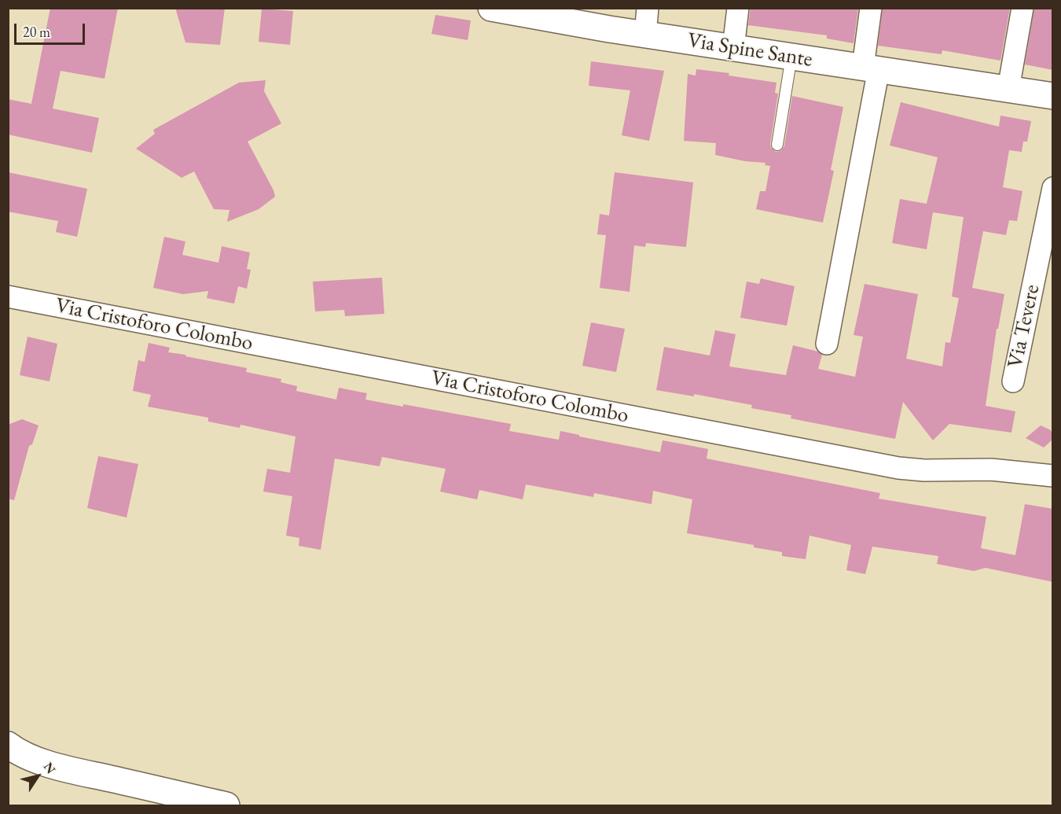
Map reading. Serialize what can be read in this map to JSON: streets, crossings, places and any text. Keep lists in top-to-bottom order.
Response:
{
  "streets": {
    "street": ["Via Spine Sante", "Via Cristoforo Colombo", "Via Tevere"]
  },
  "scale_bar": "20 m",
  "north": "top right"
}
